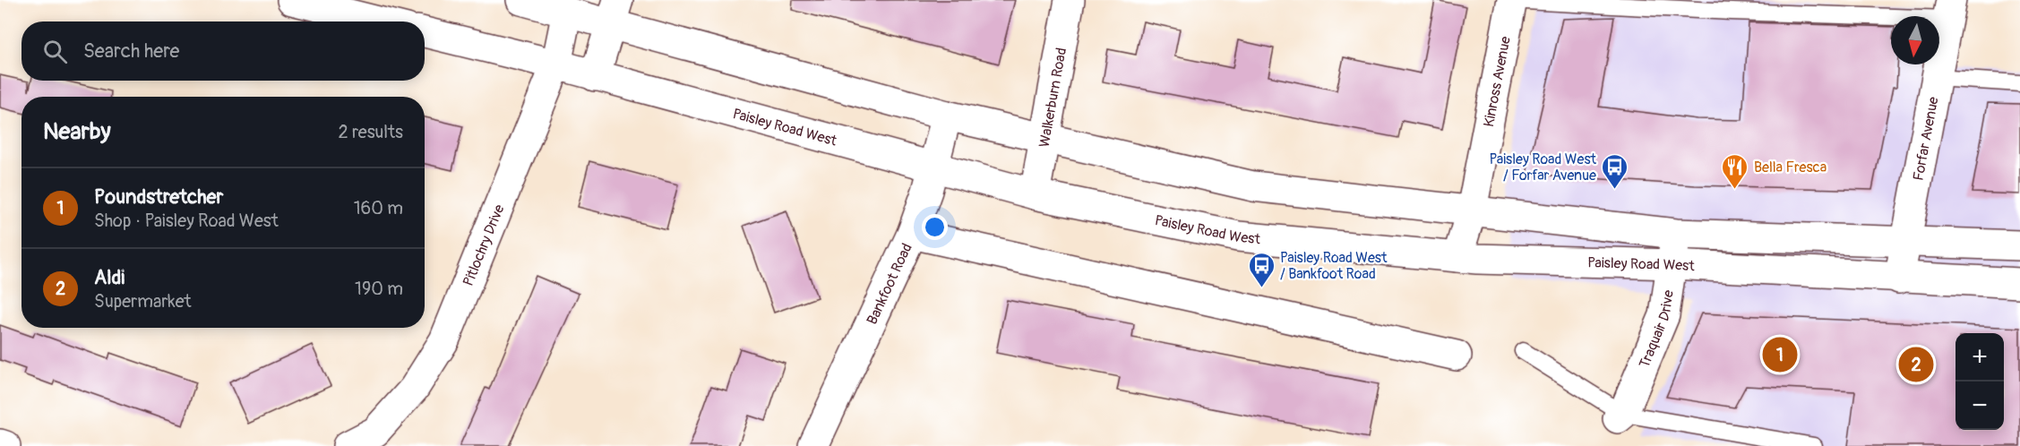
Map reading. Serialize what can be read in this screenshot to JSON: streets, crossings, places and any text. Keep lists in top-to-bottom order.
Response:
{
  "streets": {
    "main road": [
      "Kinross Avenue",
      "Walkerburn Road",
      "Paisley Road West",
      "Forfar Avenue",
      "Pitlochry Drive",
      "Bankfoot Road",
      "Traquair Drive"
    ]
  },
  "crossings": [
    ["Kinross Avenue", "Paisley Road West"],
    ["Walkerburn Road", "Paisley Road West"],
    ["Paisley Road West", "Forfar Avenue"],
    ["Paisley Road West", "Pitlochry Drive"],
    ["Paisley Road West", "Bankfoot Road"],
    ["Paisley Road West", "Traquair Drive"]
  ],
  "places": {
    "bus stop": ["Paisley Road West / Forfar Avenue", "Paisley Road West / Bankfoot Road"],
    "restaurant": ["Bella Fresca"]
  },
  "north": "bottom",
  "page": {
    "search": "Search here",
    "heading": ["Nearby", "2 results"],
    "list": [
      {
        "mark": "1",
        "name": "Poundstretcher",
        "note": "Shop · Paisley Road West",
        "value": "160 m"
      },
      {
        "mark": "2",
        "name": "Aldi",
        "note": "Supermarket",
        "value": "190 m"
      }
    ],
    "map_buttons": ["+", "−"],
    "pins": ["1", "2"]
  }
}
